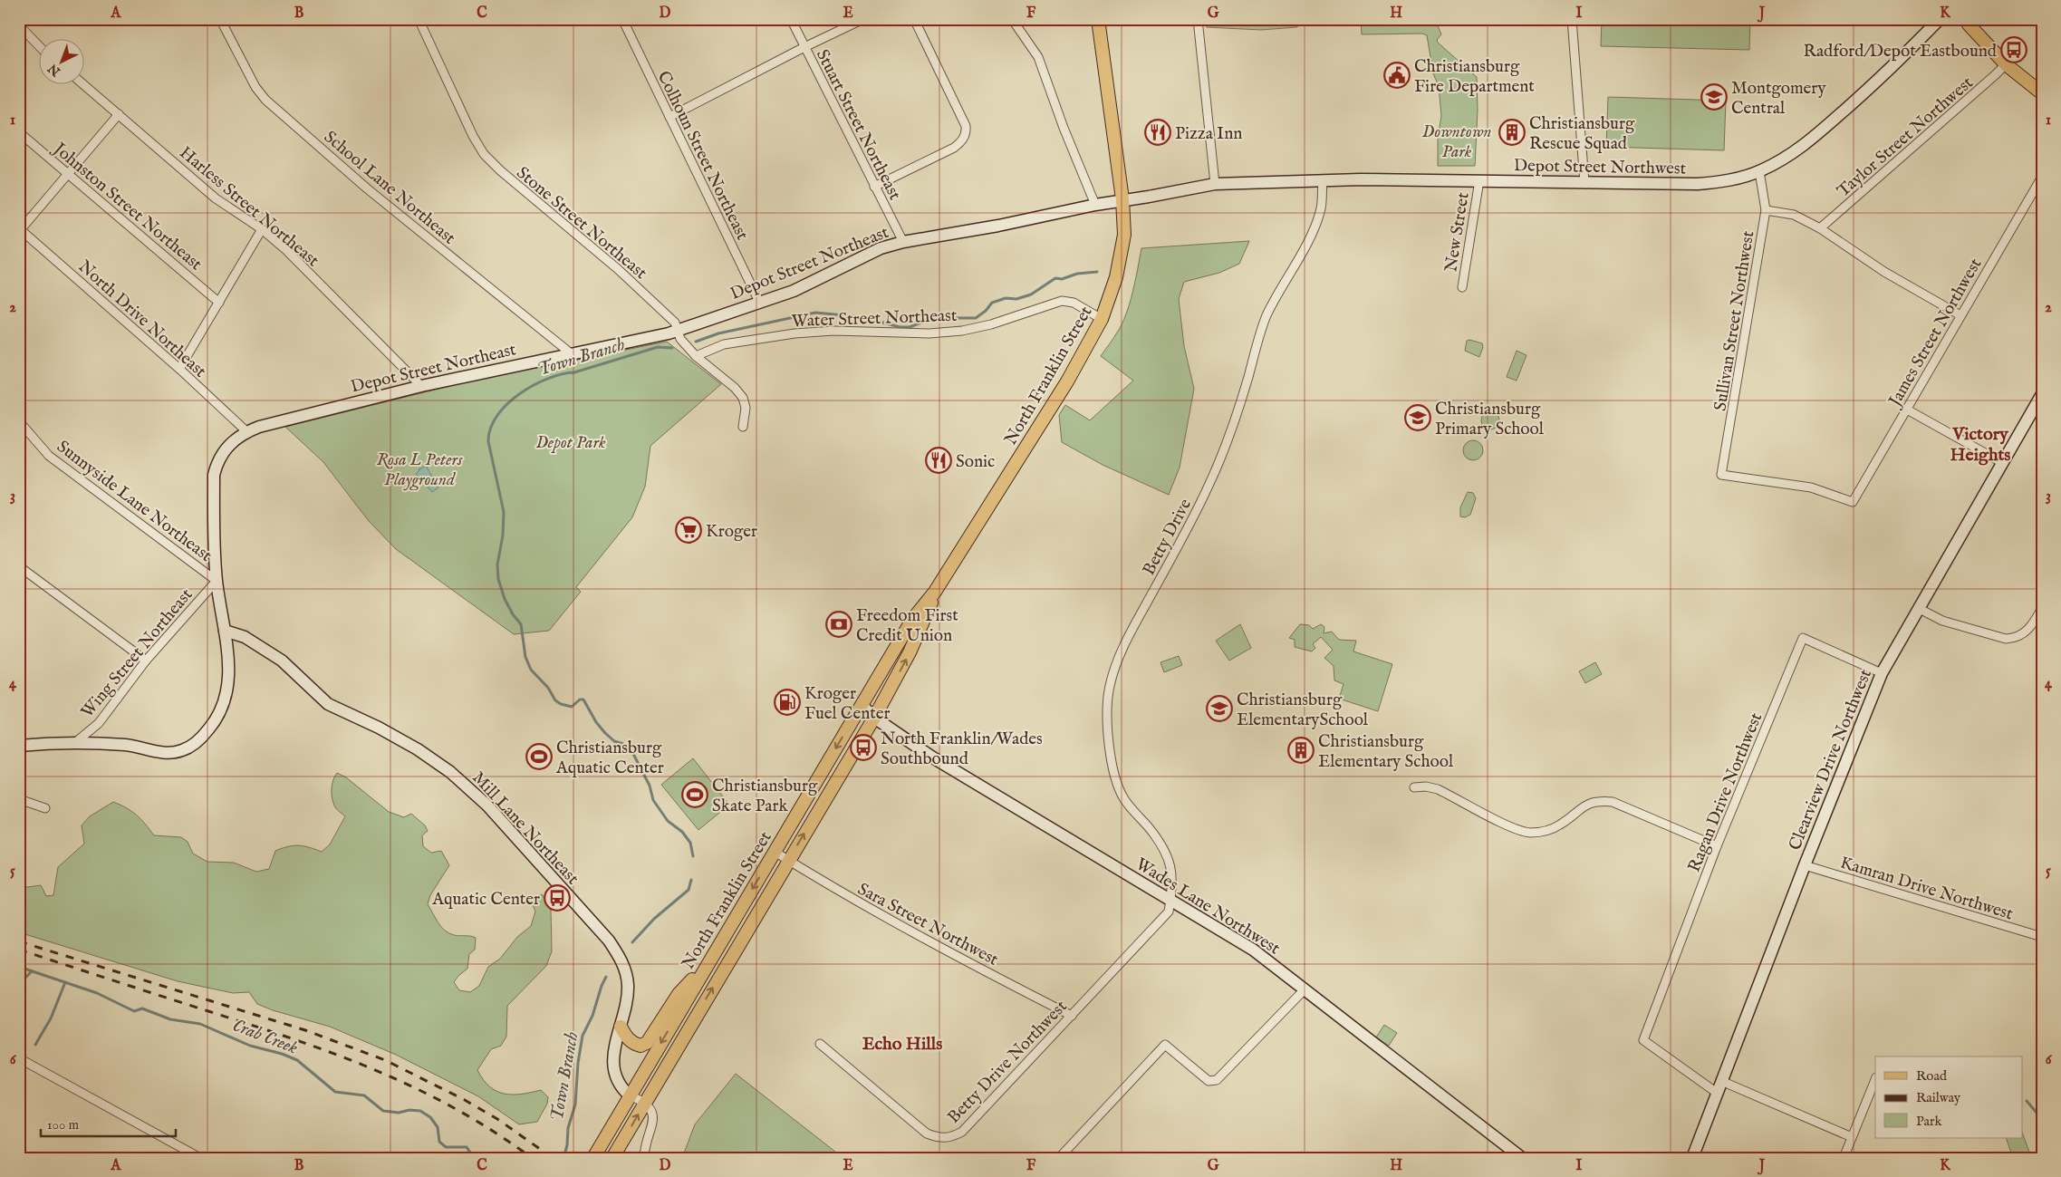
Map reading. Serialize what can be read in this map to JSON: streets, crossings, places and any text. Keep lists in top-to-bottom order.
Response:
{
  "streets": {
    "main road": ["North Franklin Street"],
    "street": [
      "Stuart Street Northeast",
      "Taylor Street Northwest",
      "Colhoun Street Northeast",
      "Depot Street Northwest",
      "School Lane Northeast",
      "Johnston Street Northeast",
      "Harless Street Northeast",
      "Stone Street Northeast",
      "New Street",
      "Depot Street Northeast",
      "Water Street Northeast",
      "North Drive Northeast",
      "Sullivan Street Northwest",
      "James Street Northwest",
      "Sunnyside Lane Northeast",
      "Betty Drive",
      "Wing Street Northeast",
      "Clearview Drive Northwest",
      "Ragan Drive Northwest",
      "Mill Lane Northeast",
      "Kamran Drive Northwest",
      "Wades Lane Northwest",
      "Sara Street Northwest",
      "Betty Drive Northwest"
    ]
  },
  "crossings": [
    ["Stuart Street Northeast", "Depot Street Northeast"],
    ["Colhoun Street Northeast", "Depot Street Northeast"],
    ["Depot Street Northwest", "New Street"],
    ["Depot Street Northwest", "Depot Street Northeast"],
    ["Depot Street Northwest", "Sullivan Street Northwest"],
    ["Depot Street Northwest", "North Franklin Street"],
    ["Depot Street Northwest", "Betty Drive"],
    ["School Lane Northeast", "Depot Street Northeast"],
    ["Harless Street Northeast", "Depot Street Northeast"],
    ["Stone Street Northeast", "Depot Street Northeast"],
    ["Stone Street Northeast", "Water Street Northeast"],
    ["Depot Street Northeast", "North Drive Northeast"],
    ["Depot Street Northeast", "North Franklin Street"],
    ["Depot Street Northeast", "Sunnyside Lane Northeast"],
    ["Depot Street Northeast", "Wing Street Northeast"],
    ["Depot Street Northeast", "Mill Lane Northeast"],
    ["Water Street Northeast", "North Franklin Street"],
    ["Sullivan Street Northwest", "James Street Northwest"],
    ["North Franklin Street", "Mill Lane Northeast"],
    ["North Franklin Street", "Wades Lane Northwest"],
    ["North Franklin Street", "Sara Street Northwest"],
    ["Sunnyside Lane Northeast", "Wing Street Northeast"],
    ["Betty Drive", "Wades Lane Northwest"],
    ["Betty Drive", "Betty Drive Northwest"],
    ["Clearview Drive Northwest", "Ragan Drive Northwest"],
    ["Clearview Drive Northwest", "Kamran Drive Northwest"],
    ["Wades Lane Northwest", "Betty Drive Northwest"],
    ["Sara Street Northwest", "Betty Drive Northwest"]
  ],
  "districts": ["Victory Heights", "Echo Hills"],
  "water": ["Town Branch", "Crab Creek"],
  "parks": ["Downtown Park", "Depot Park", "Rosa L Peters Playground"],
  "places": {
    "bus stop": ["Radford/Depot Eastbound", "North Franklin/Wades Southbound", "Aquatic Center"],
    "public building": ["Christiansburg Fire Department"],
    "school or university": ["Montgomery Central", "Christiansburg Primary School", "Christiansburg ElementarySchool"],
    "restaurant": ["Pizza Inn", "Sonic"],
    "building": ["Christiansburg Rescue Squad", "Christiansburg Elementary School"],
    "supermarket": ["Kroger"],
    "bank": ["Freedom First Credit Union"],
    "fuel station": ["Kroger Fuel Center"],
    "sports": ["Christiansburg Aquatic Center", "Christiansburg Skate Park"]
  },
  "legend": ["Road", "Railway", "Park"],
  "scale_bar": "100 m",
  "north": "bottom left",
  "grid": {
    "columns": [
      "A",
      "B",
      "C",
      "D",
      "E",
      "F",
      "G",
      "H",
      "I",
      "J",
      "K"
    ],
    "rows": [
      "1",
      "2",
      "3",
      "4",
      "5",
      "6"
    ]
  }
}
